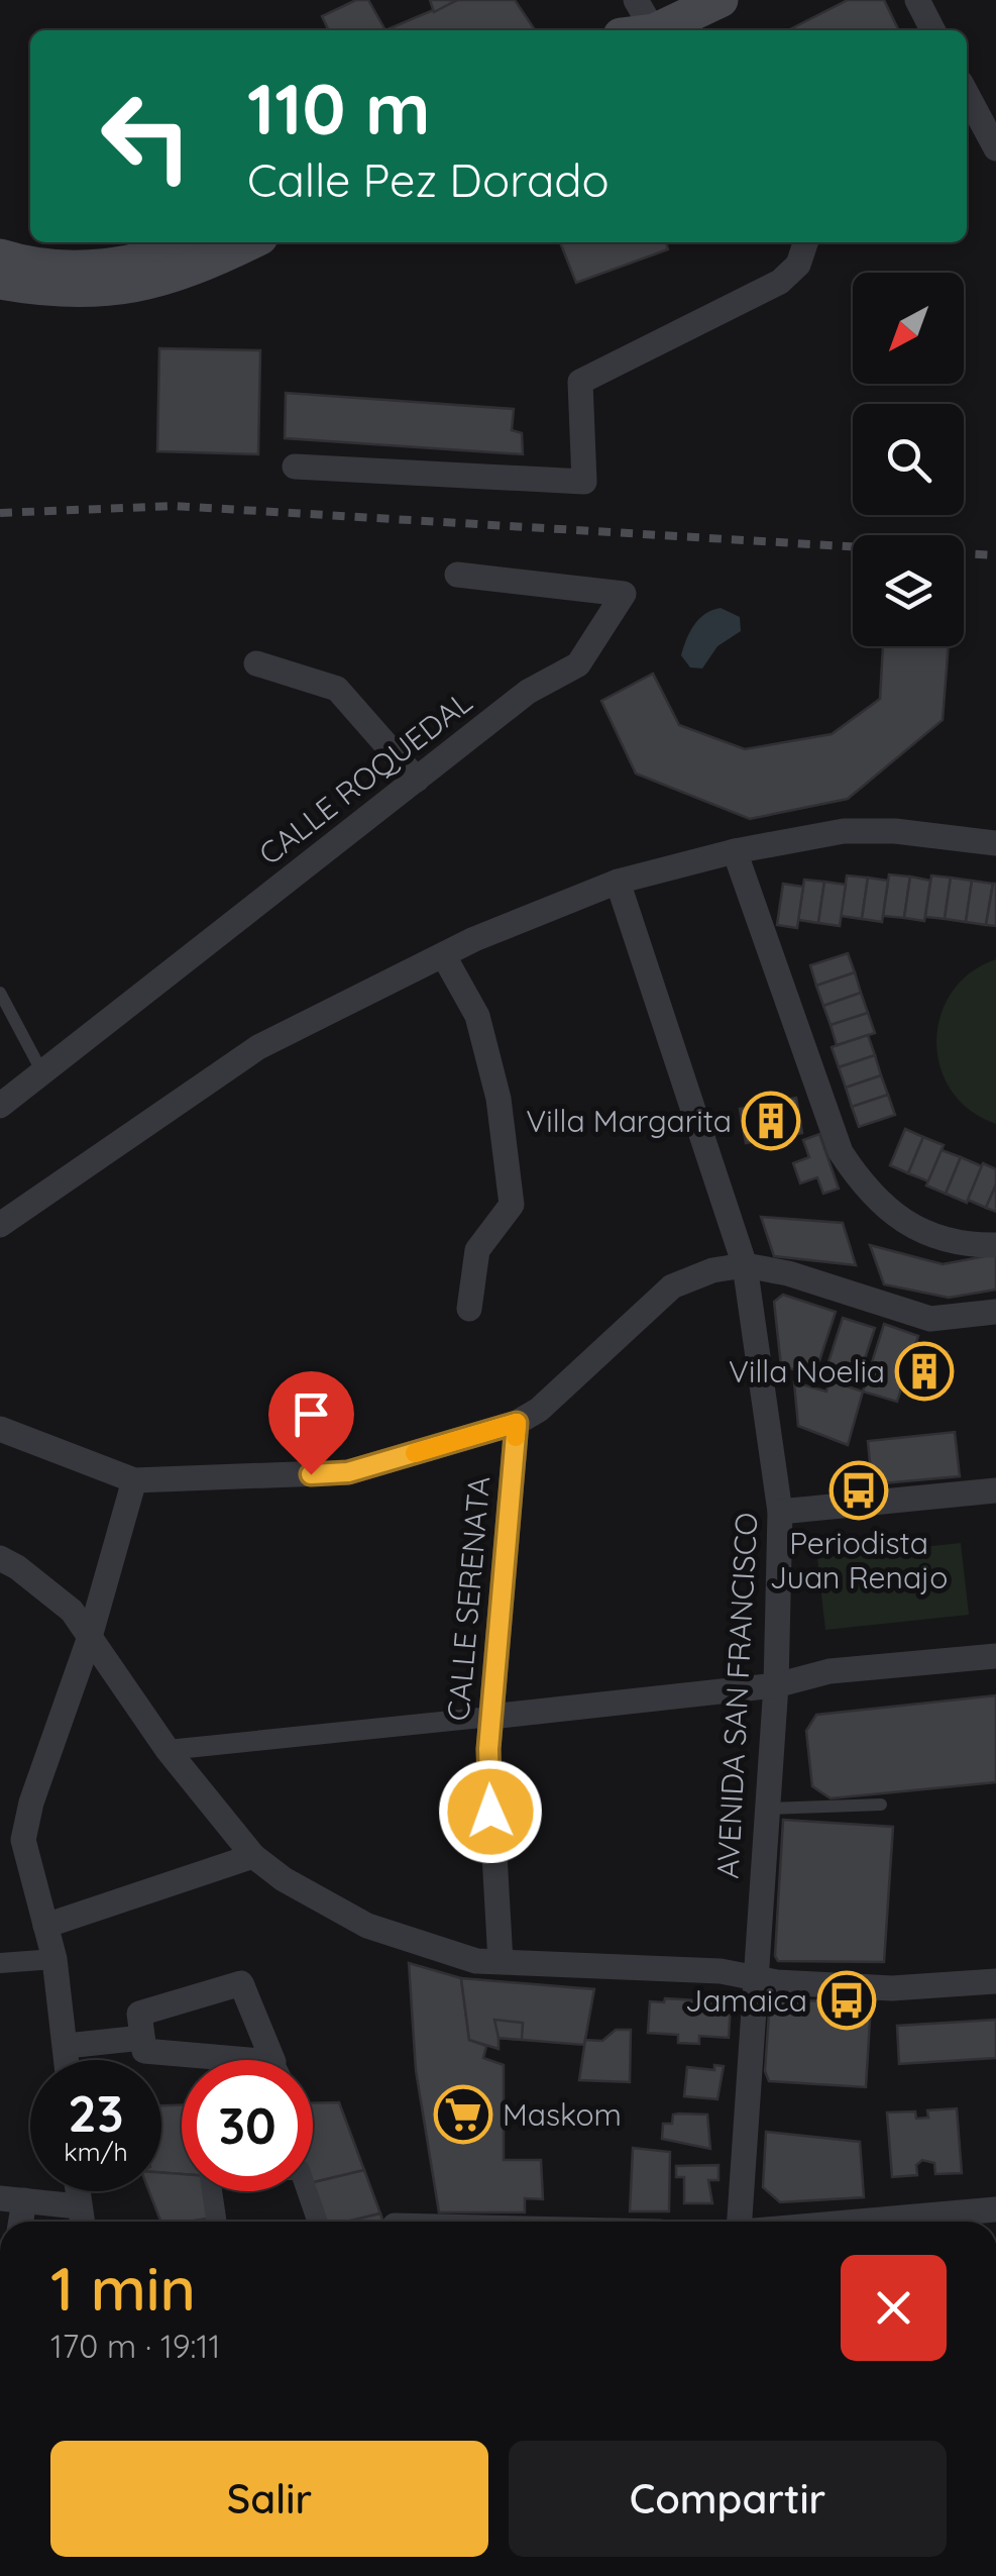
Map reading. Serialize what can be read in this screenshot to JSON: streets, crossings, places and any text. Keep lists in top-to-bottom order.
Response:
{
  "streets": {
    "street": ["CALLE ROQUEDAL", "CALLE SERENATA", "AVENIDA SAN FRANCISCO"]
  },
  "places": {
    "building": ["Villa Margarita", "Villa Noelia"],
    "bus stop": ["Periodista Juan Renajo", "Jamaica"],
    "supermarket": ["Maskom"]
  },
  "north": "bottom left",
  "page": {
    "turn": ["110 m", "Calle Pez Dorado"],
    "speed": "23 km/h",
    "limit": "30",
    "heading": ["1 min", "170 m · 19:11"],
    "buttons": ["Salir", "Compartir"]
  }
}
